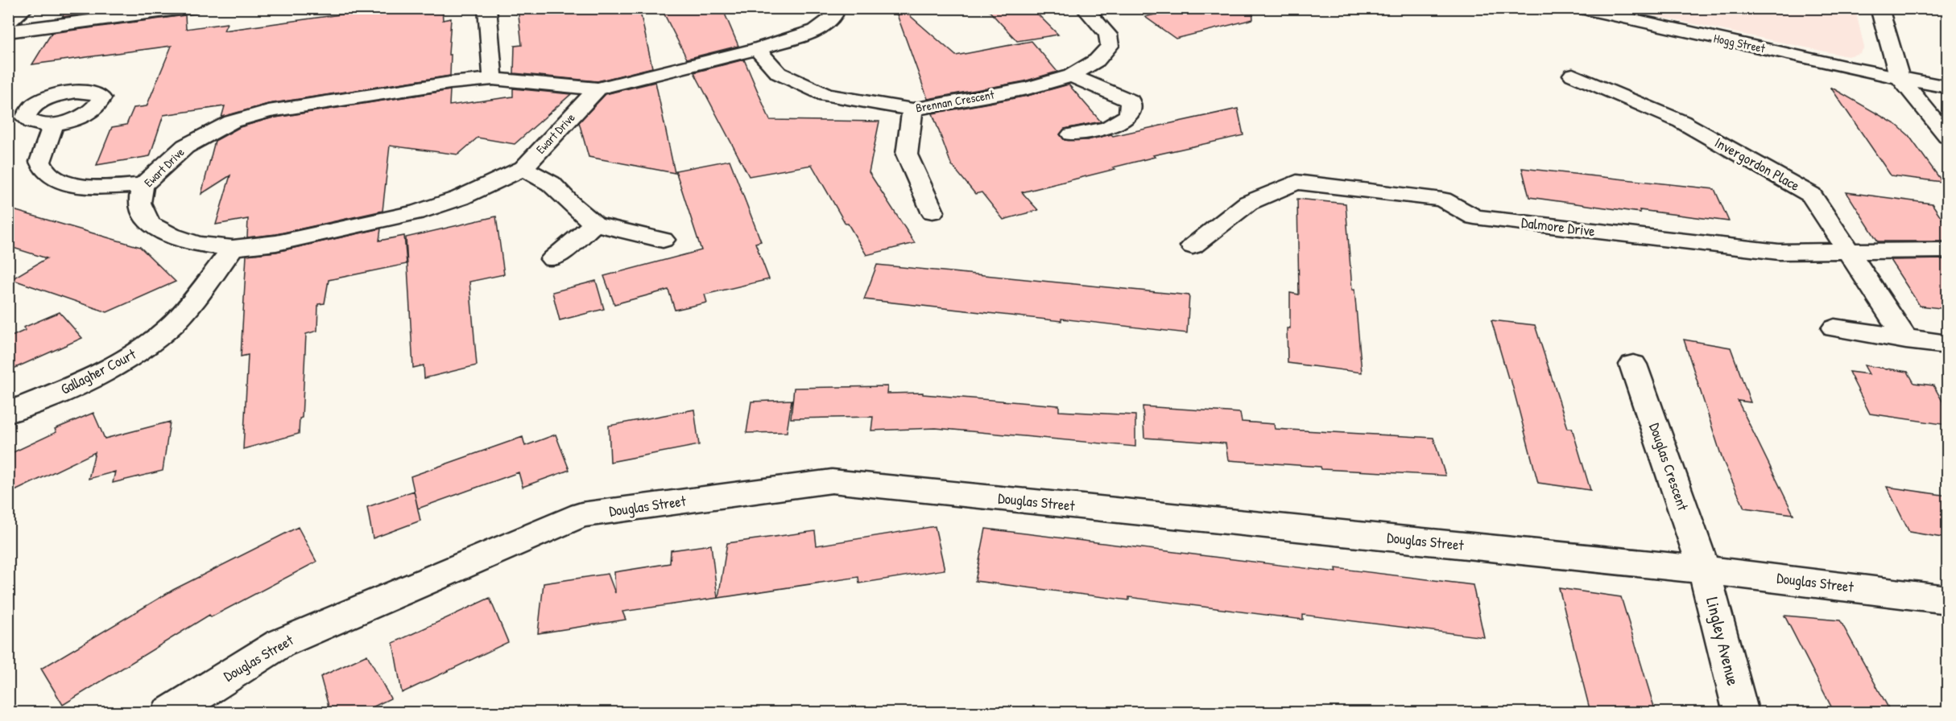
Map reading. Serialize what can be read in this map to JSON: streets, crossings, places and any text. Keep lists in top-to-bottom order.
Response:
{
  "streets": {
    "street": [
      "Hogg Street",
      "Brennan Crescent",
      "Ewart Drive",
      "Invergordon Place",
      "Dalmore Drive",
      "Gallagher Court",
      "Douglas Crescent",
      "Douglas Street",
      "Lingley Avenue"
    ]
  },
  "crossings": [
    ["Brennan Crescent", "Ewart Drive"],
    ["Ewart Drive", "Gallagher Court"],
    ["Invergordon Place", "Dalmore Drive"],
    ["Douglas Crescent", "Douglas Street"],
    ["Douglas Crescent", "Lingley Avenue"],
    ["Douglas Street", "Lingley Avenue"]
  ]
}
